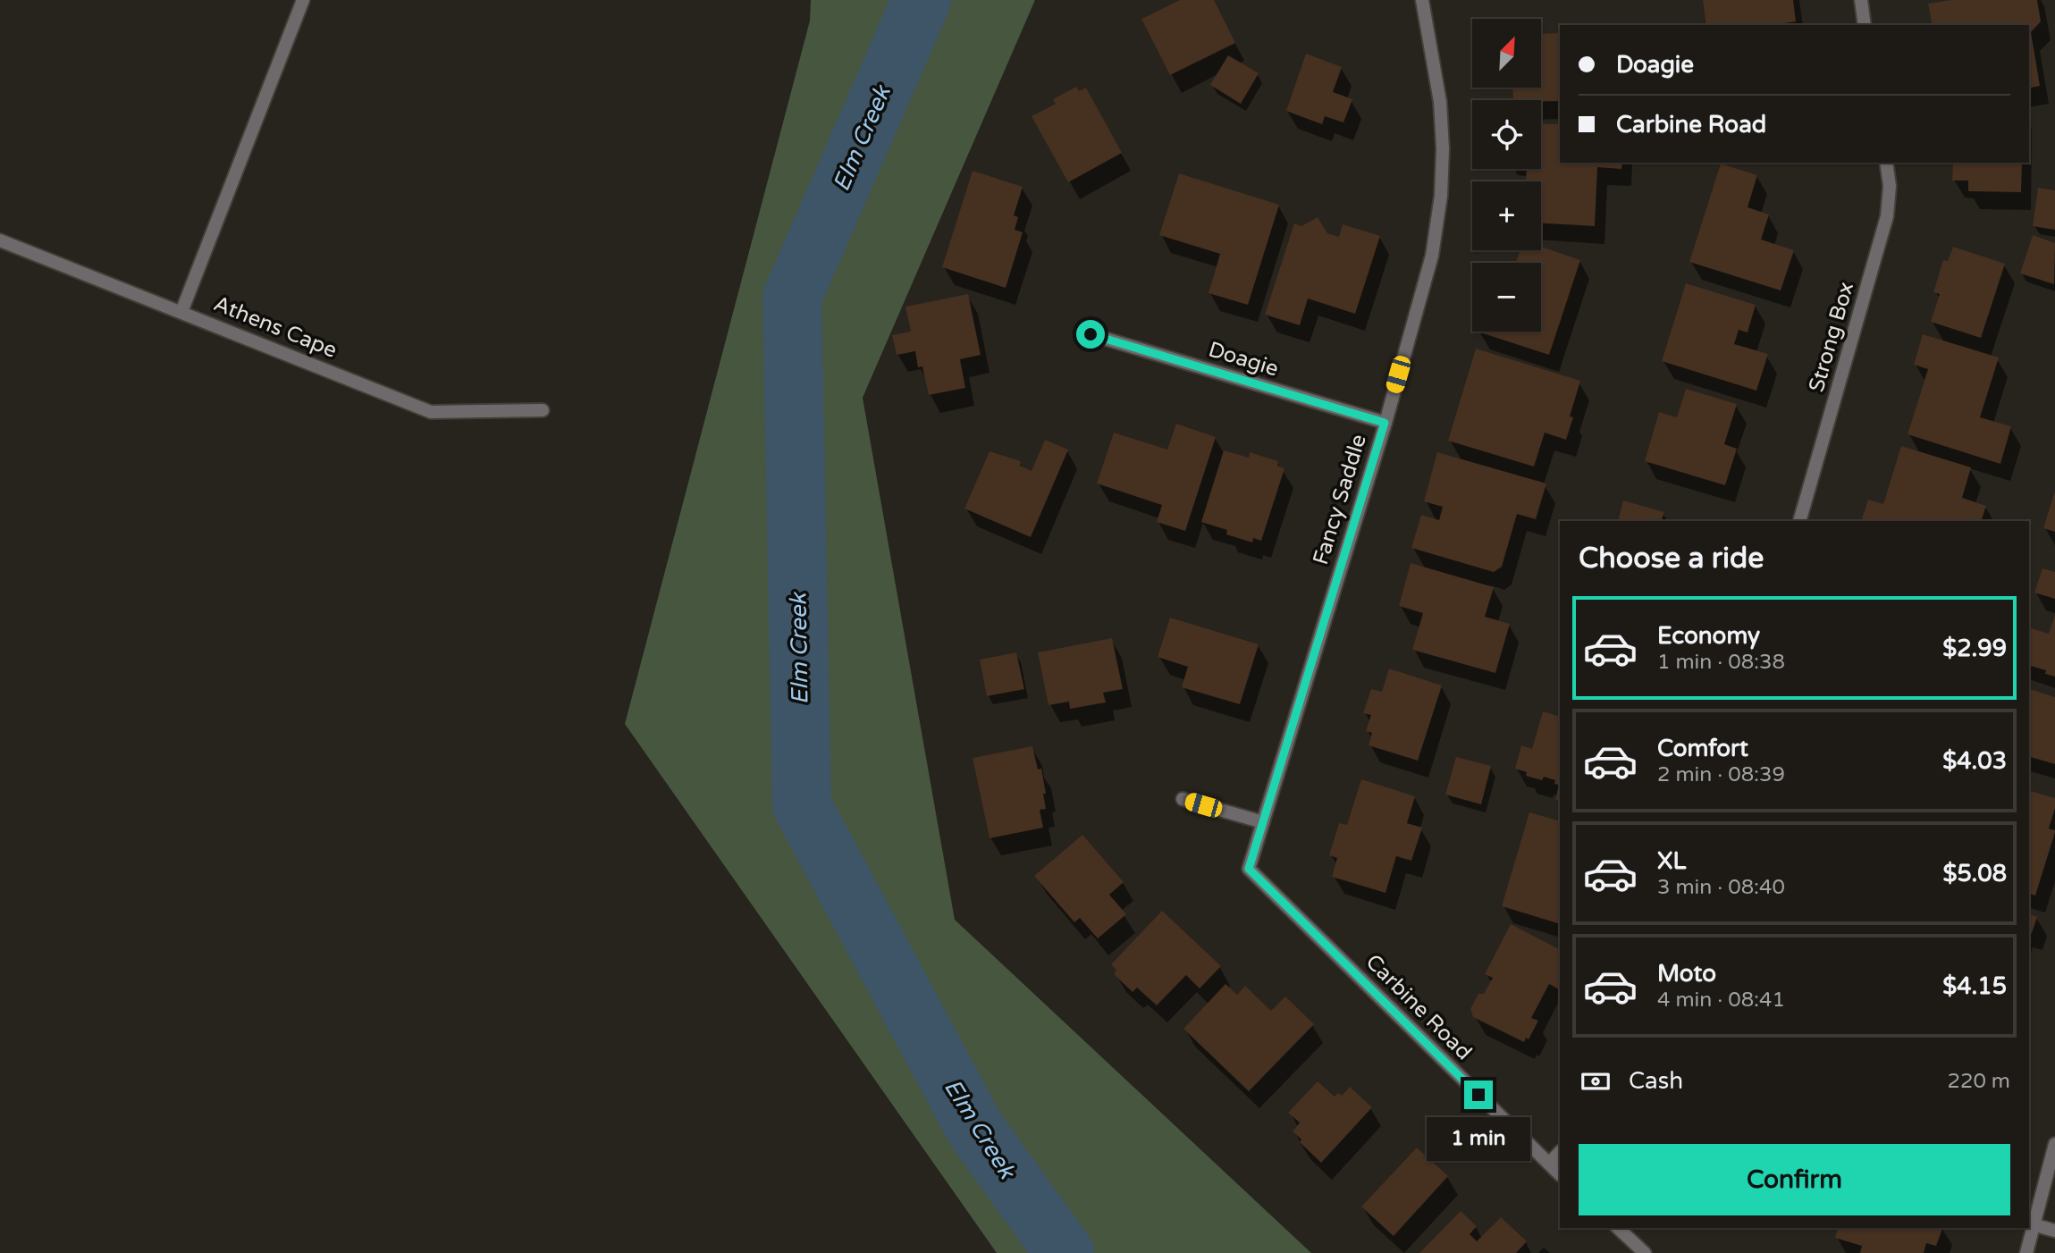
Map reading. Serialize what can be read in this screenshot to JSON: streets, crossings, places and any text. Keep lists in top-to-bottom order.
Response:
{
  "streets": {
    "street": [
      "Athens Cape",
      "Strong Box",
      "Doagie",
      "Fancy Saddle",
      "Carbine Road"
    ]
  },
  "crossings": [
    ["Doagie", "Fancy Saddle"],
    ["Fancy Saddle", "Carbine Road"]
  ],
  "water": ["Elm Creek"],
  "north": "top right",
  "page": {
    "map_buttons": ["+", "−"],
    "banner": ["Doagie", "Carbine Road"],
    "heading": "Choose a ride",
    "list": [
      {
        "name": "Economy",
        "note": "1 min · 08:38",
        "value": "$2.99"
      },
      {
        "name": "Comfort",
        "note": "2 min · 08:39",
        "value": "$4.03"
      },
      {
        "name": "XL",
        "note": "3 min · 08:40",
        "value": "$5.08"
      },
      {
        "name": "Moto",
        "note": "4 min · 08:41",
        "value": "$4.15"
      }
    ],
    "pay": ["Cash", "220 m"],
    "bubble": "1 min",
    "buttons": "Confirm"
  }
}
